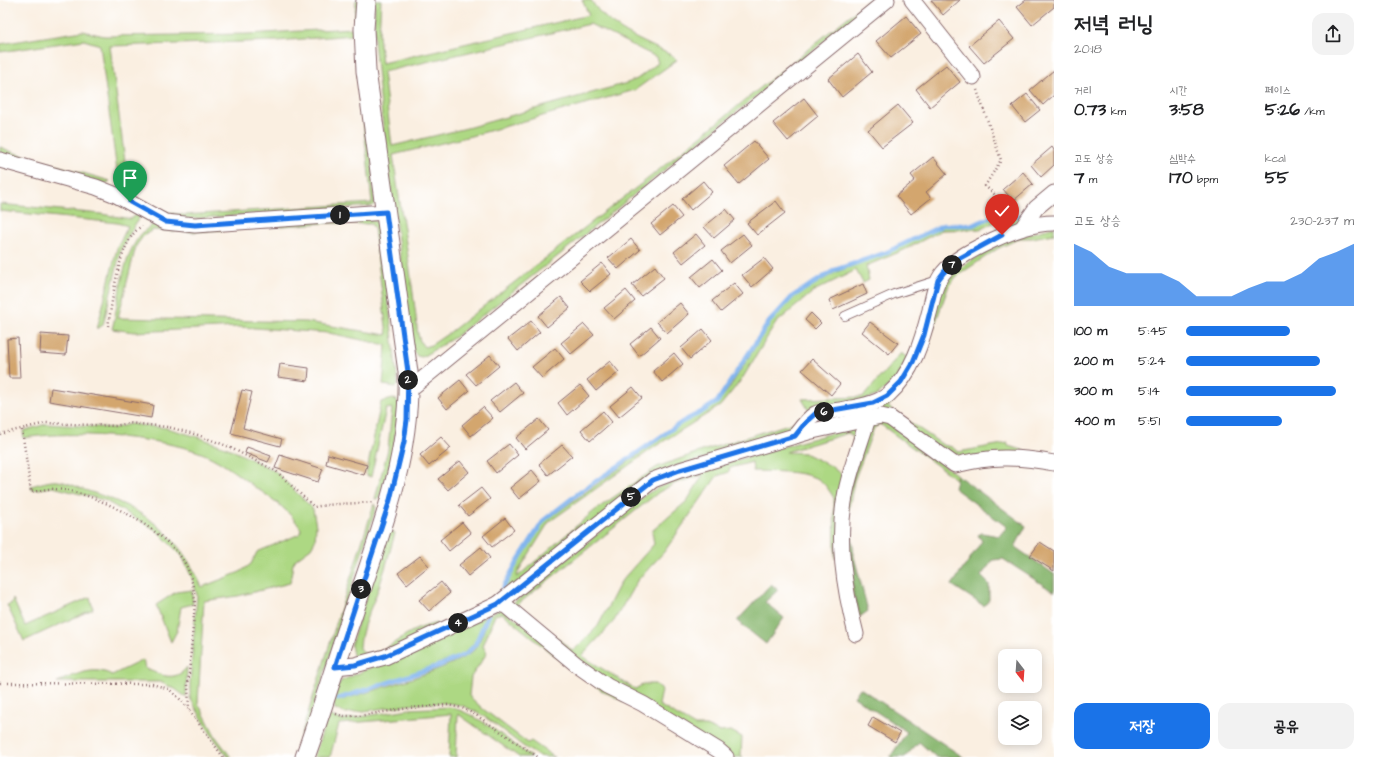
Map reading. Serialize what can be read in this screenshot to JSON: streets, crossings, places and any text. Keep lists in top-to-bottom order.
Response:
{
  "north": "bottom",
  "page": {
    "heading": ["저녁 러닝", "20:18"],
    "stats": [
      ["거리", "0.73 km"],
      ["시간", "3:58"],
      ["페이스", "5:26 /km"],
      ["고도 상승", "7 m"],
      ["심박수", "170 bpm"],
      ["kcal", "55"]
    ],
    "chart": ["고도 상승", "230–237 m"],
    "pins": [
      "1",
      "7",
      "2",
      "6",
      "5",
      "3",
      "4"
    ],
    "list": [
      {
        "name": "100 m",
        "note": "5:45"
      },
      {
        "name": "200 m",
        "note": "5:24"
      },
      {
        "name": "300 m",
        "note": "5:14"
      },
      {
        "name": "400 m",
        "note": "5:51"
      }
    ],
    "buttons": ["저장", "공유"]
  }
}
